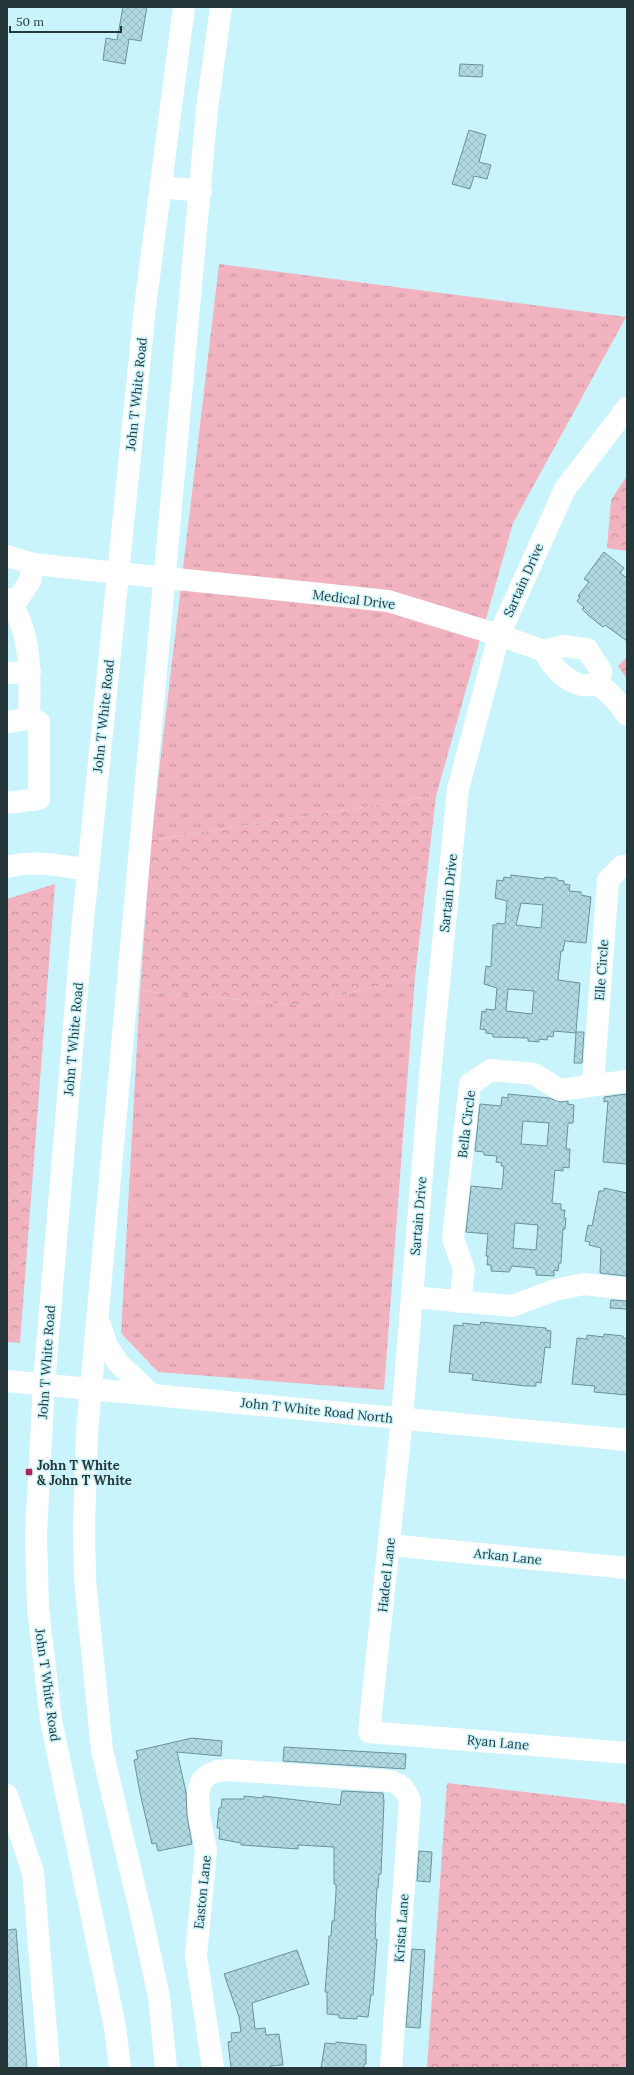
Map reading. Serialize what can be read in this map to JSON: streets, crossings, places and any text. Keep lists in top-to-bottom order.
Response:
{
  "streets": {
    "main road": [
      "John T White Road",
      "Sartain Drive",
      "Medical Drive",
      "Elle Circle",
      "Bella Circle",
      "John T White Road North",
      "Arkan Lane",
      "Hadeel Lane",
      "Ryan Lane",
      "Easton Lane",
      "Krista Lane"
    ]
  },
  "crossings": [
    ["John T White Road", "Medical Drive"],
    ["John T White Road", "John T White Road North"],
    ["Sartain Drive", "Medical Drive"],
    ["Sartain Drive", "John T White Road North"],
    ["Sartain Drive", "Hadeel Lane"],
    ["Elle Circle", "Bella Circle"],
    ["John T White Road North", "Hadeel Lane"],
    ["Arkan Lane", "Hadeel Lane"],
    ["Hadeel Lane", "Ryan Lane"],
    ["Easton Lane", "Krista Lane"]
  ],
  "places": {
    "transit": ["John T White & John T White"]
  },
  "scale_bar": "50 m"
}
